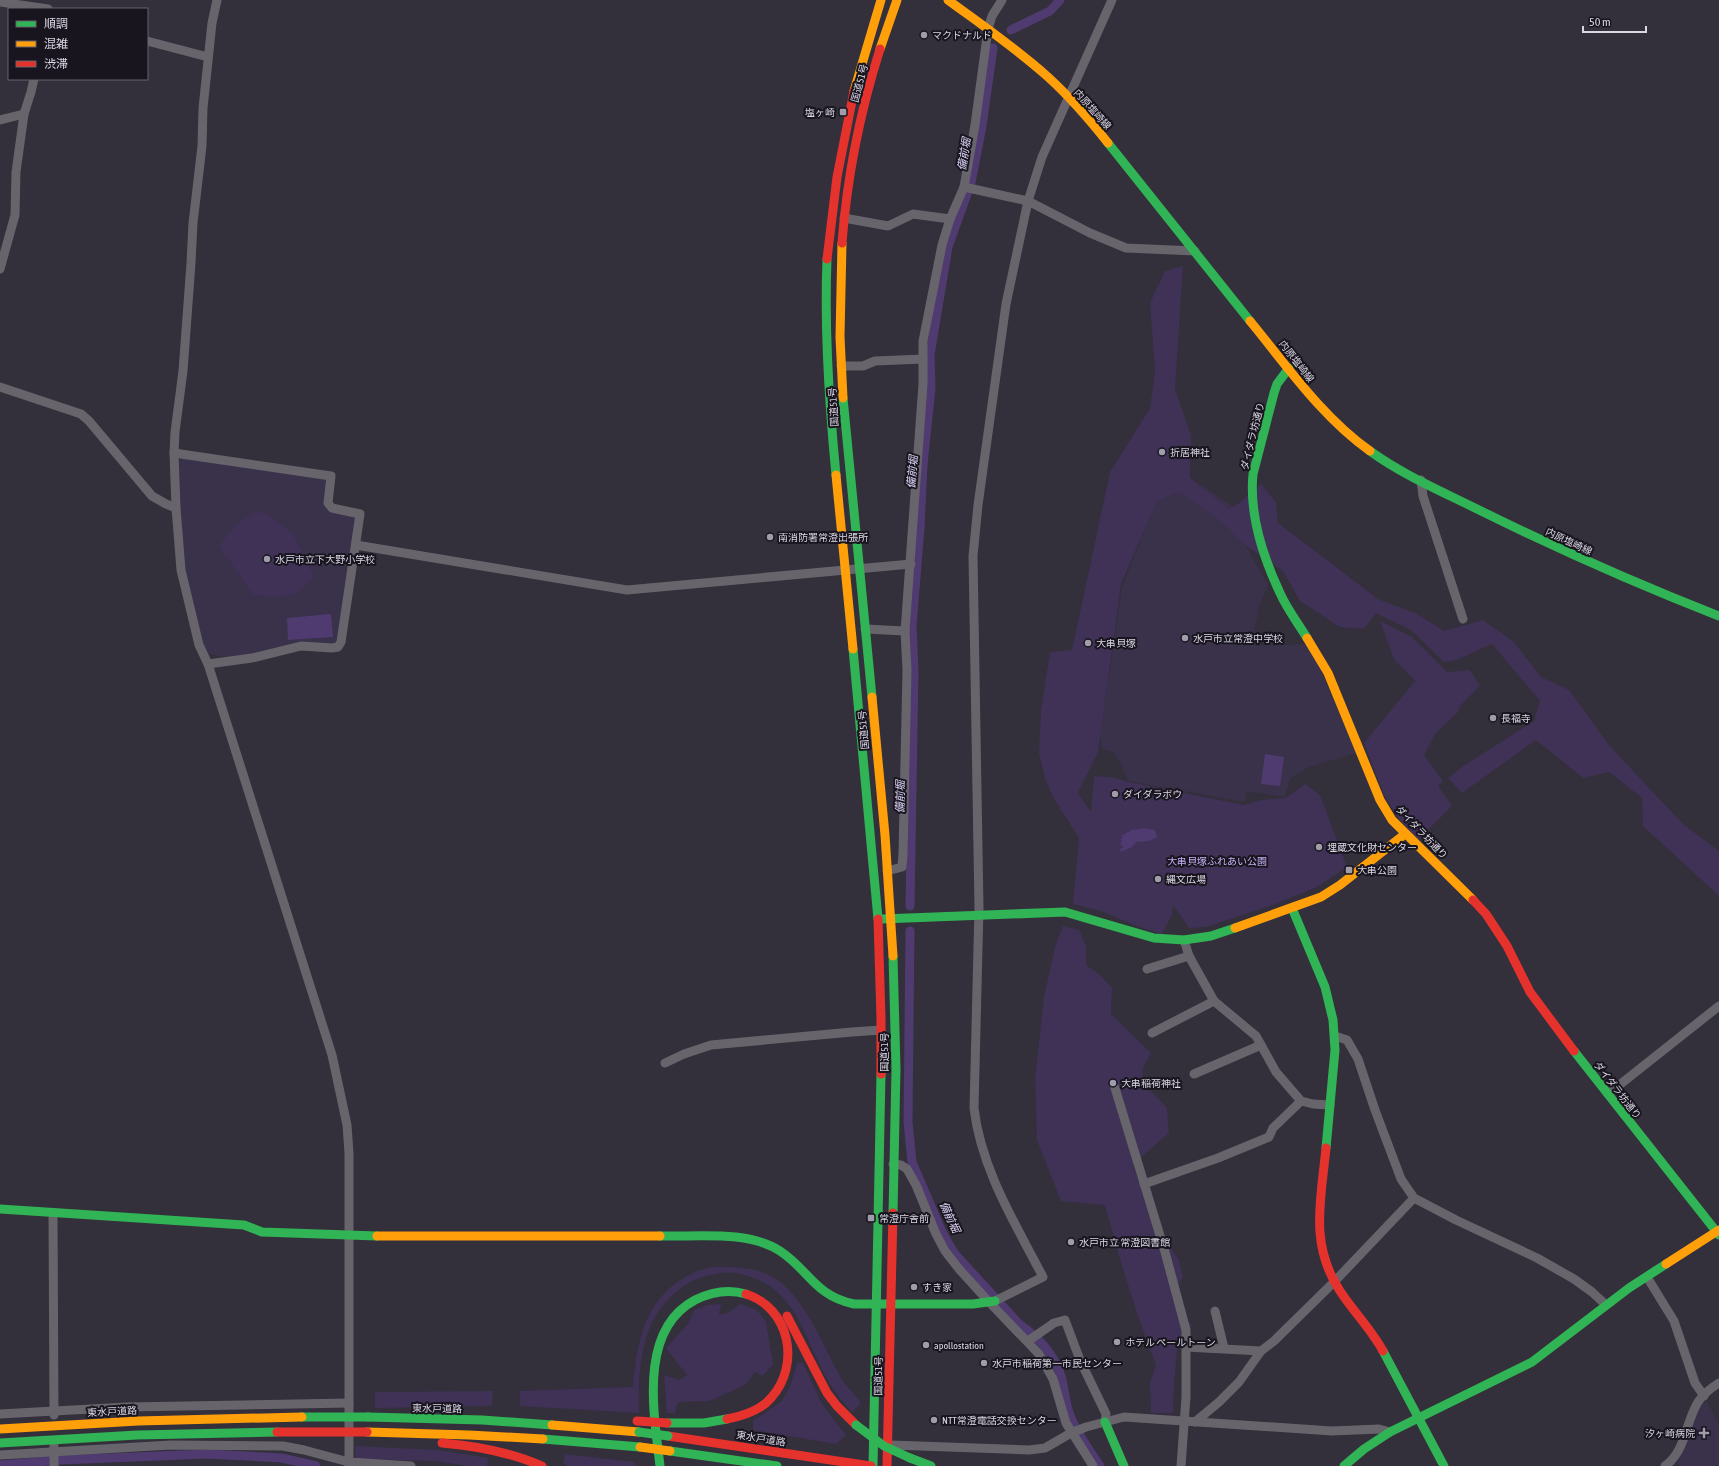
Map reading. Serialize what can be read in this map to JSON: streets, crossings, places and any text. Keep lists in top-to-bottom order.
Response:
{
  "streets": {
    "main road": [
      "国道51号",
      "内原塩崎線",
      "ダイダラ坊通り",
      "東水戸道路"
    ]
  },
  "crossings": [
    ["国道51号", "東水戸道路"],
    ["内原塩崎線", "ダイダラ坊通り"]
  ],
  "water": ["備前堀"],
  "parks": ["大串貝塚ふれあい公園"],
  "places": {
    "other": [
      "マクドナルド",
      "折居神社",
      "南消防署常澄出張所",
      "水戸市立下大野小学校",
      "水戸市立常澄中学校",
      "大串貝塚",
      "長福寺",
      "ダイダラボウ",
      "埋蔵文化財センター",
      "縄文広場",
      "大串稲荷神社",
      "水戸市立 常澄図書館",
      "すき家",
      "ホテル ペールトーン",
      "apollostation",
      "水戸市稲荷第一市民センター",
      "NTT常澄電話交換センター"
    ],
    "transit": ["塩ヶ崎", "大串公園", "常澄庁舎前"],
    "health": ["汐ヶ崎病院"]
  },
  "legend": ["順調", "混雑", "渋滞"],
  "scale_bar": "50 m"
}
